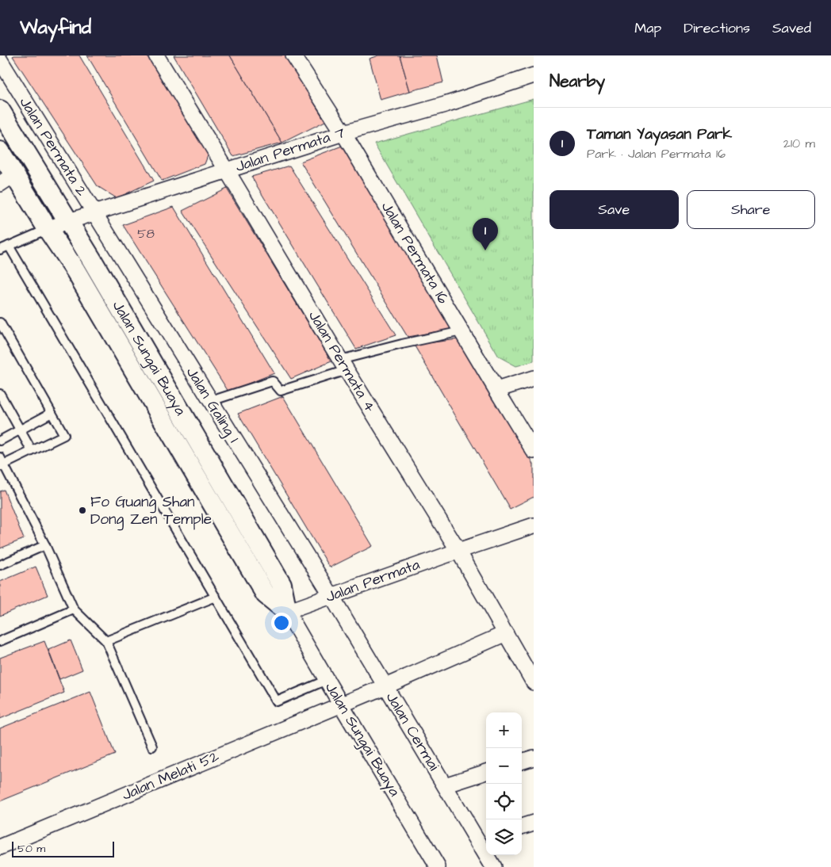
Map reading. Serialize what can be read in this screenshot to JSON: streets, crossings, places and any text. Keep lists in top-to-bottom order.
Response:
{
  "streets": {
    "street": [
      "Jalan Permata 2",
      "Jalan Permata 7",
      "Jalan Permata 16",
      "Jalan Sungai Buaya",
      "Jalan Permata 4",
      "Jalan Galing 1",
      "Jalan Permata",
      "Jalan Cermai",
      "Jalan Melati 52"
    ]
  },
  "crossings": [
    ["Jalan Permata 2", "Jalan Permata 7"],
    ["Jalan Permata 2", "Jalan Galing 1"],
    ["Jalan Permata 7", "Jalan Permata 16"],
    ["Jalan Permata 7", "Jalan Sungai Buaya"],
    ["Jalan Permata 7", "Jalan Permata 4"],
    ["Jalan Permata 7", "Jalan Galing 1"],
    ["Jalan Sungai Buaya", "Jalan Permata"],
    ["Jalan Sungai Buaya", "Jalan Melati 52"],
    ["Jalan Permata 4", "Jalan Permata"],
    ["Jalan Galing 1", "Jalan Permata"],
    ["Jalan Galing 1", "Jalan Cermai"],
    ["Jalan Permata", "Jalan Cermai"],
    ["Jalan Cermai", "Jalan Melati 52"]
  ],
  "places": ["Fo Guang Shan Dong Zen Temple"],
  "house_numbers": ["58"],
  "scale_bar": "50 m",
  "page": {
    "header": "Wayfind",
    "nav": ["Map", "Directions", "Saved"],
    "heading": "Nearby",
    "list": [
      {
        "mark": "1",
        "name": "Taman Yayasan Park",
        "note": "Park · Jalan Permata 16",
        "value": "210 m"
      }
    ],
    "buttons": ["Save", "Share"],
    "pins": "1",
    "map_buttons": ["+", "−"],
    "scale": "50 m"
  }
}
